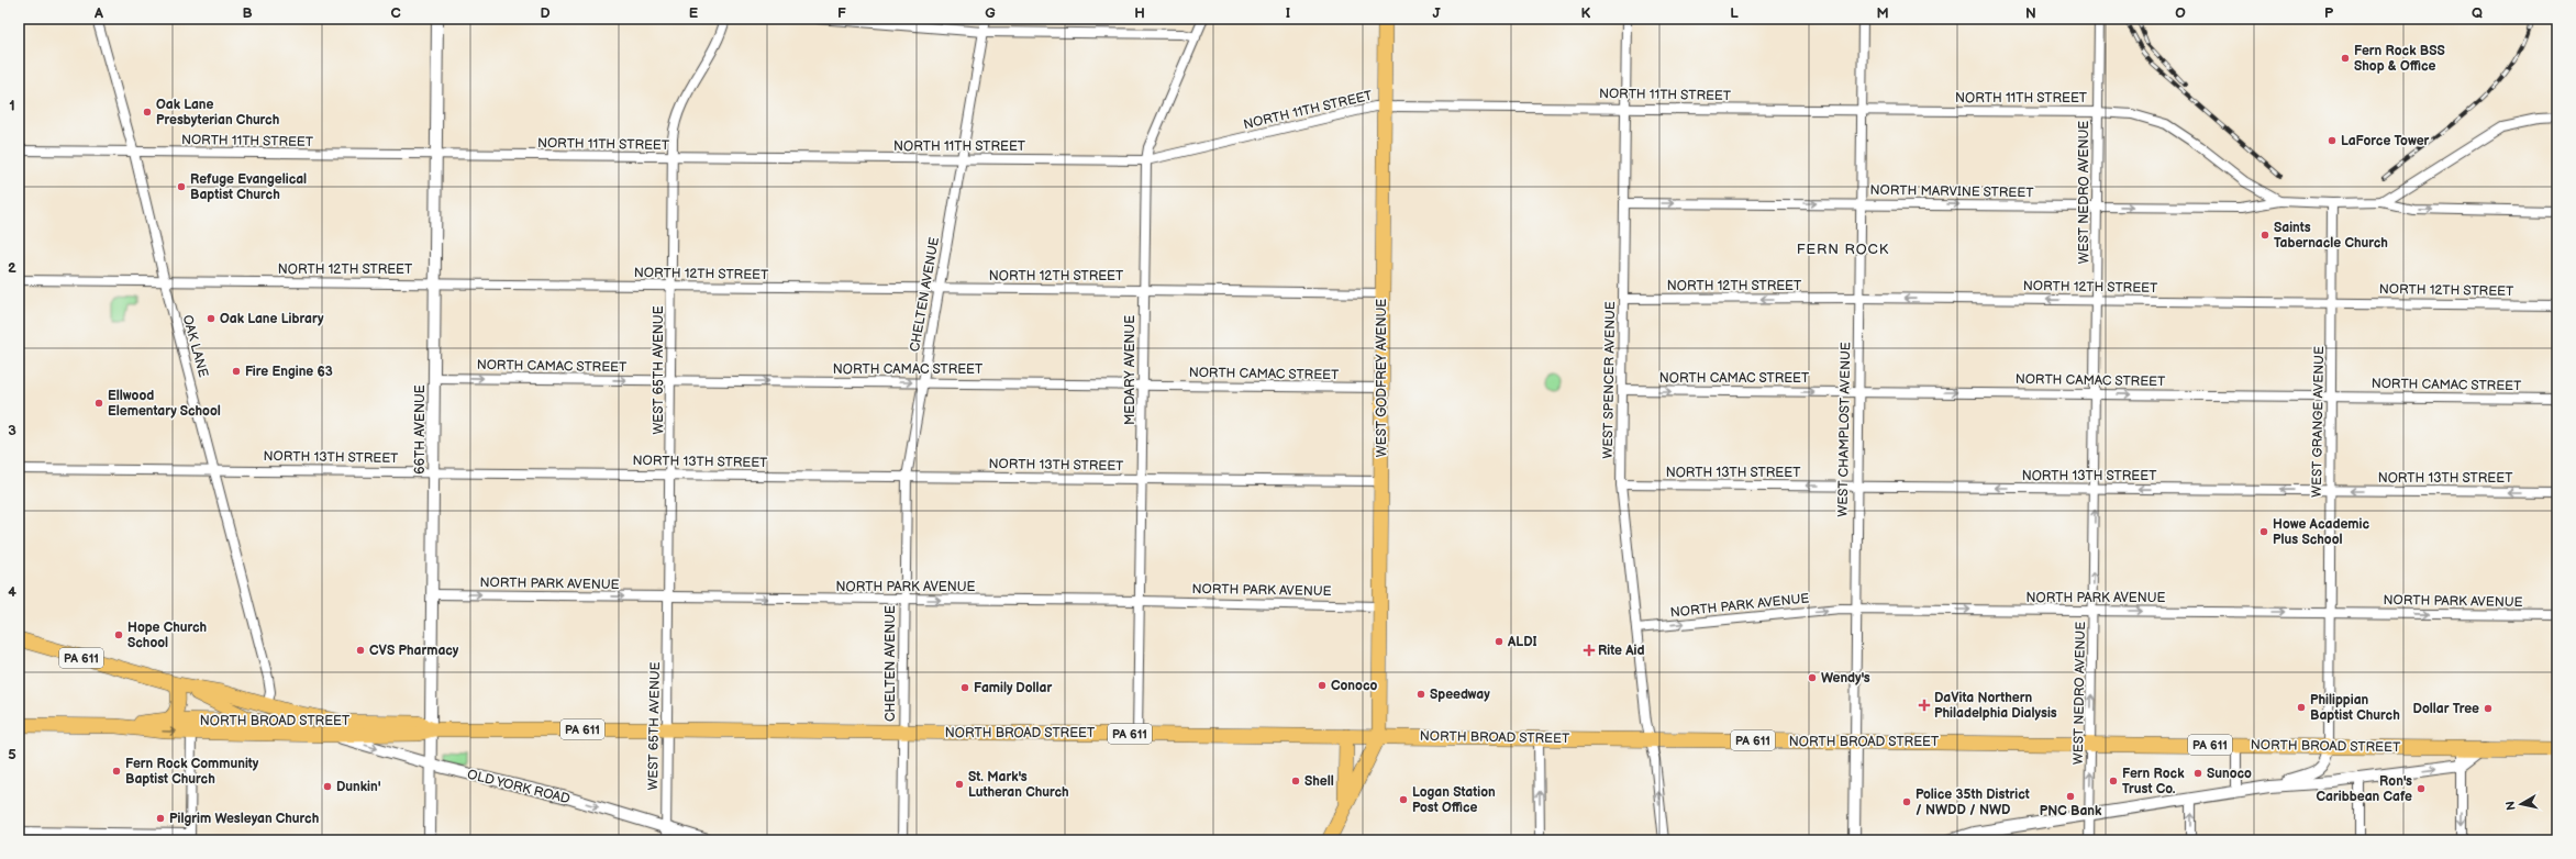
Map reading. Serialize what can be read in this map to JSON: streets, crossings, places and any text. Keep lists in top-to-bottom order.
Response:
{
  "streets": {
    "main road": ["WEST GODFREY AVENUE", "PA 611", "NORTH BROAD STREET"],
    "street": [
      "NORTH 11TH STREET",
      "NORTH MARVINE STREET",
      "WEST NEDRO AVENUE",
      "NORTH 12TH STREET",
      "CHELTEN AVENUE",
      "OAK LANE",
      "NORTH CAMAC STREET",
      "WEST 65TH AVENUE",
      "MEDARY AVENUE",
      "WEST SPENCER AVENUE",
      "WEST GRANGE AVENUE",
      "66TH AVENUE",
      "WEST CHAMPLOST AVENUE",
      "NORTH 13TH STREET",
      "NORTH PARK AVENUE",
      "OLD YORK ROAD"
    ]
  },
  "crossings": [
    ["NORTH 11TH STREET", "NORTH MARVINE STREET"],
    ["NORTH 11TH STREET", "WEST NEDRO AVENUE"],
    ["NORTH 11TH STREET", "CHELTEN AVENUE"],
    ["NORTH 11TH STREET", "OAK LANE"],
    ["NORTH 11TH STREET", "WEST 65TH AVENUE"],
    ["NORTH 11TH STREET", "MEDARY AVENUE"],
    ["NORTH 11TH STREET", "WEST GODFREY AVENUE"],
    ["NORTH 11TH STREET", "WEST SPENCER AVENUE"],
    ["NORTH 11TH STREET", "WEST GRANGE AVENUE"],
    ["NORTH 11TH STREET", "66TH AVENUE"],
    ["NORTH 11TH STREET", "WEST CHAMPLOST AVENUE"],
    ["NORTH MARVINE STREET", "WEST NEDRO AVENUE"],
    ["NORTH MARVINE STREET", "WEST SPENCER AVENUE"],
    ["NORTH MARVINE STREET", "WEST CHAMPLOST AVENUE"],
    ["WEST NEDRO AVENUE", "NORTH 12TH STREET"],
    ["WEST NEDRO AVENUE", "NORTH CAMAC STREET"],
    ["WEST NEDRO AVENUE", "NORTH 13TH STREET"],
    ["WEST NEDRO AVENUE", "NORTH PARK AVENUE"],
    ["WEST NEDRO AVENUE", "NORTH BROAD STREET"],
    ["NORTH 12TH STREET", "CHELTEN AVENUE"],
    ["NORTH 12TH STREET", "OAK LANE"],
    ["NORTH 12TH STREET", "WEST 65TH AVENUE"],
    ["NORTH 12TH STREET", "MEDARY AVENUE"],
    ["NORTH 12TH STREET", "WEST GODFREY AVENUE"],
    ["NORTH 12TH STREET", "WEST SPENCER AVENUE"],
    ["NORTH 12TH STREET", "WEST GRANGE AVENUE"],
    ["NORTH 12TH STREET", "66TH AVENUE"],
    ["NORTH 12TH STREET", "WEST CHAMPLOST AVENUE"],
    ["CHELTEN AVENUE", "NORTH CAMAC STREET"],
    ["CHELTEN AVENUE", "NORTH 13TH STREET"],
    ["CHELTEN AVENUE", "NORTH PARK AVENUE"],
    ["CHELTEN AVENUE", "NORTH BROAD STREET"],
    ["OAK LANE", "NORTH 13TH STREET"],
    ["OAK LANE", "PA 611"],
    ["NORTH CAMAC STREET", "WEST 65TH AVENUE"],
    ["NORTH CAMAC STREET", "MEDARY AVENUE"],
    ["NORTH CAMAC STREET", "WEST GODFREY AVENUE"],
    ["NORTH CAMAC STREET", "WEST SPENCER AVENUE"],
    ["NORTH CAMAC STREET", "WEST GRANGE AVENUE"],
    ["NORTH CAMAC STREET", "66TH AVENUE"],
    ["NORTH CAMAC STREET", "WEST CHAMPLOST AVENUE"],
    ["WEST 65TH AVENUE", "NORTH 13TH STREET"],
    ["WEST 65TH AVENUE", "NORTH PARK AVENUE"],
    ["WEST 65TH AVENUE", "NORTH BROAD STREET"],
    ["WEST 65TH AVENUE", "OLD YORK ROAD"],
    ["MEDARY AVENUE", "NORTH 13TH STREET"],
    ["MEDARY AVENUE", "NORTH PARK AVENUE"],
    ["MEDARY AVENUE", "NORTH BROAD STREET"],
    ["WEST GODFREY AVENUE", "NORTH 13TH STREET"],
    ["WEST GODFREY AVENUE", "NORTH PARK AVENUE"],
    ["WEST GODFREY AVENUE", "NORTH BROAD STREET"],
    ["WEST SPENCER AVENUE", "NORTH 13TH STREET"],
    ["WEST SPENCER AVENUE", "NORTH PARK AVENUE"],
    ["WEST SPENCER AVENUE", "NORTH BROAD STREET"],
    ["WEST GRANGE AVENUE", "NORTH 13TH STREET"],
    ["WEST GRANGE AVENUE", "NORTH PARK AVENUE"],
    ["WEST GRANGE AVENUE", "NORTH BROAD STREET"],
    ["66TH AVENUE", "NORTH 13TH STREET"],
    ["66TH AVENUE", "NORTH PARK AVENUE"],
    ["66TH AVENUE", "NORTH BROAD STREET"],
    ["66TH AVENUE", "OLD YORK ROAD"],
    ["WEST CHAMPLOST AVENUE", "NORTH 13TH STREET"],
    ["WEST CHAMPLOST AVENUE", "NORTH PARK AVENUE"],
    ["WEST CHAMPLOST AVENUE", "NORTH BROAD STREET"],
    ["PA 611", "NORTH BROAD STREET"],
    ["NORTH BROAD STREET", "OLD YORK ROAD"]
  ],
  "one_way": [
    "NORTH MARVINE STREET",
    "WEST NEDRO AVENUE",
    "NORTH CAMAC STREET",
    "NORTH 13TH STREET",
    "NORTH PARK AVENUE",
    "OLD YORK ROAD"
  ],
  "districts": ["FERN ROCK"],
  "places": {
    "other": [
      "Fern Rock BSS Shop & Office",
      "Oak Lane Presbyterian Church",
      "LaForce Tower",
      "Refuge Evangelical Baptist Church",
      "Saints Tabernacle Church",
      "Oak Lane Library",
      "Fire Engine 63",
      "Ellwood Elementary School",
      "Howe Academic Plus School",
      "Hope Church School",
      "ALDI",
      "CVS Pharmacy",
      "Wendy's",
      "Conoco",
      "Family Dollar",
      "Speedway",
      "Philippian Baptist Church",
      "Dollar Tree",
      "Fern Rock Community Baptist Church",
      "Sunoco",
      "Shell",
      "Fern Rock Trust Co.",
      "St. Mark's Lutheran Church",
      "Dunkin'",
      "Ron's Caribbean Cafe",
      "PNC Bank",
      "Logan Station Post Office",
      "Police 35th District / NWDD / NWD",
      "Pilgrim Wesleyan Church"
    ],
    "health": ["Rite Aid", "DaVita Northern Philadelphia Dialysis"]
  },
  "north": "left",
  "grid": {
    "columns": [
      "A",
      "B",
      "C",
      "D",
      "E",
      "F",
      "G",
      "H",
      "I",
      "J",
      "K",
      "L",
      "M",
      "N",
      "O",
      "P",
      "Q"
    ],
    "rows": [
      "1",
      "2",
      "3",
      "4",
      "5"
    ]
  }
}
